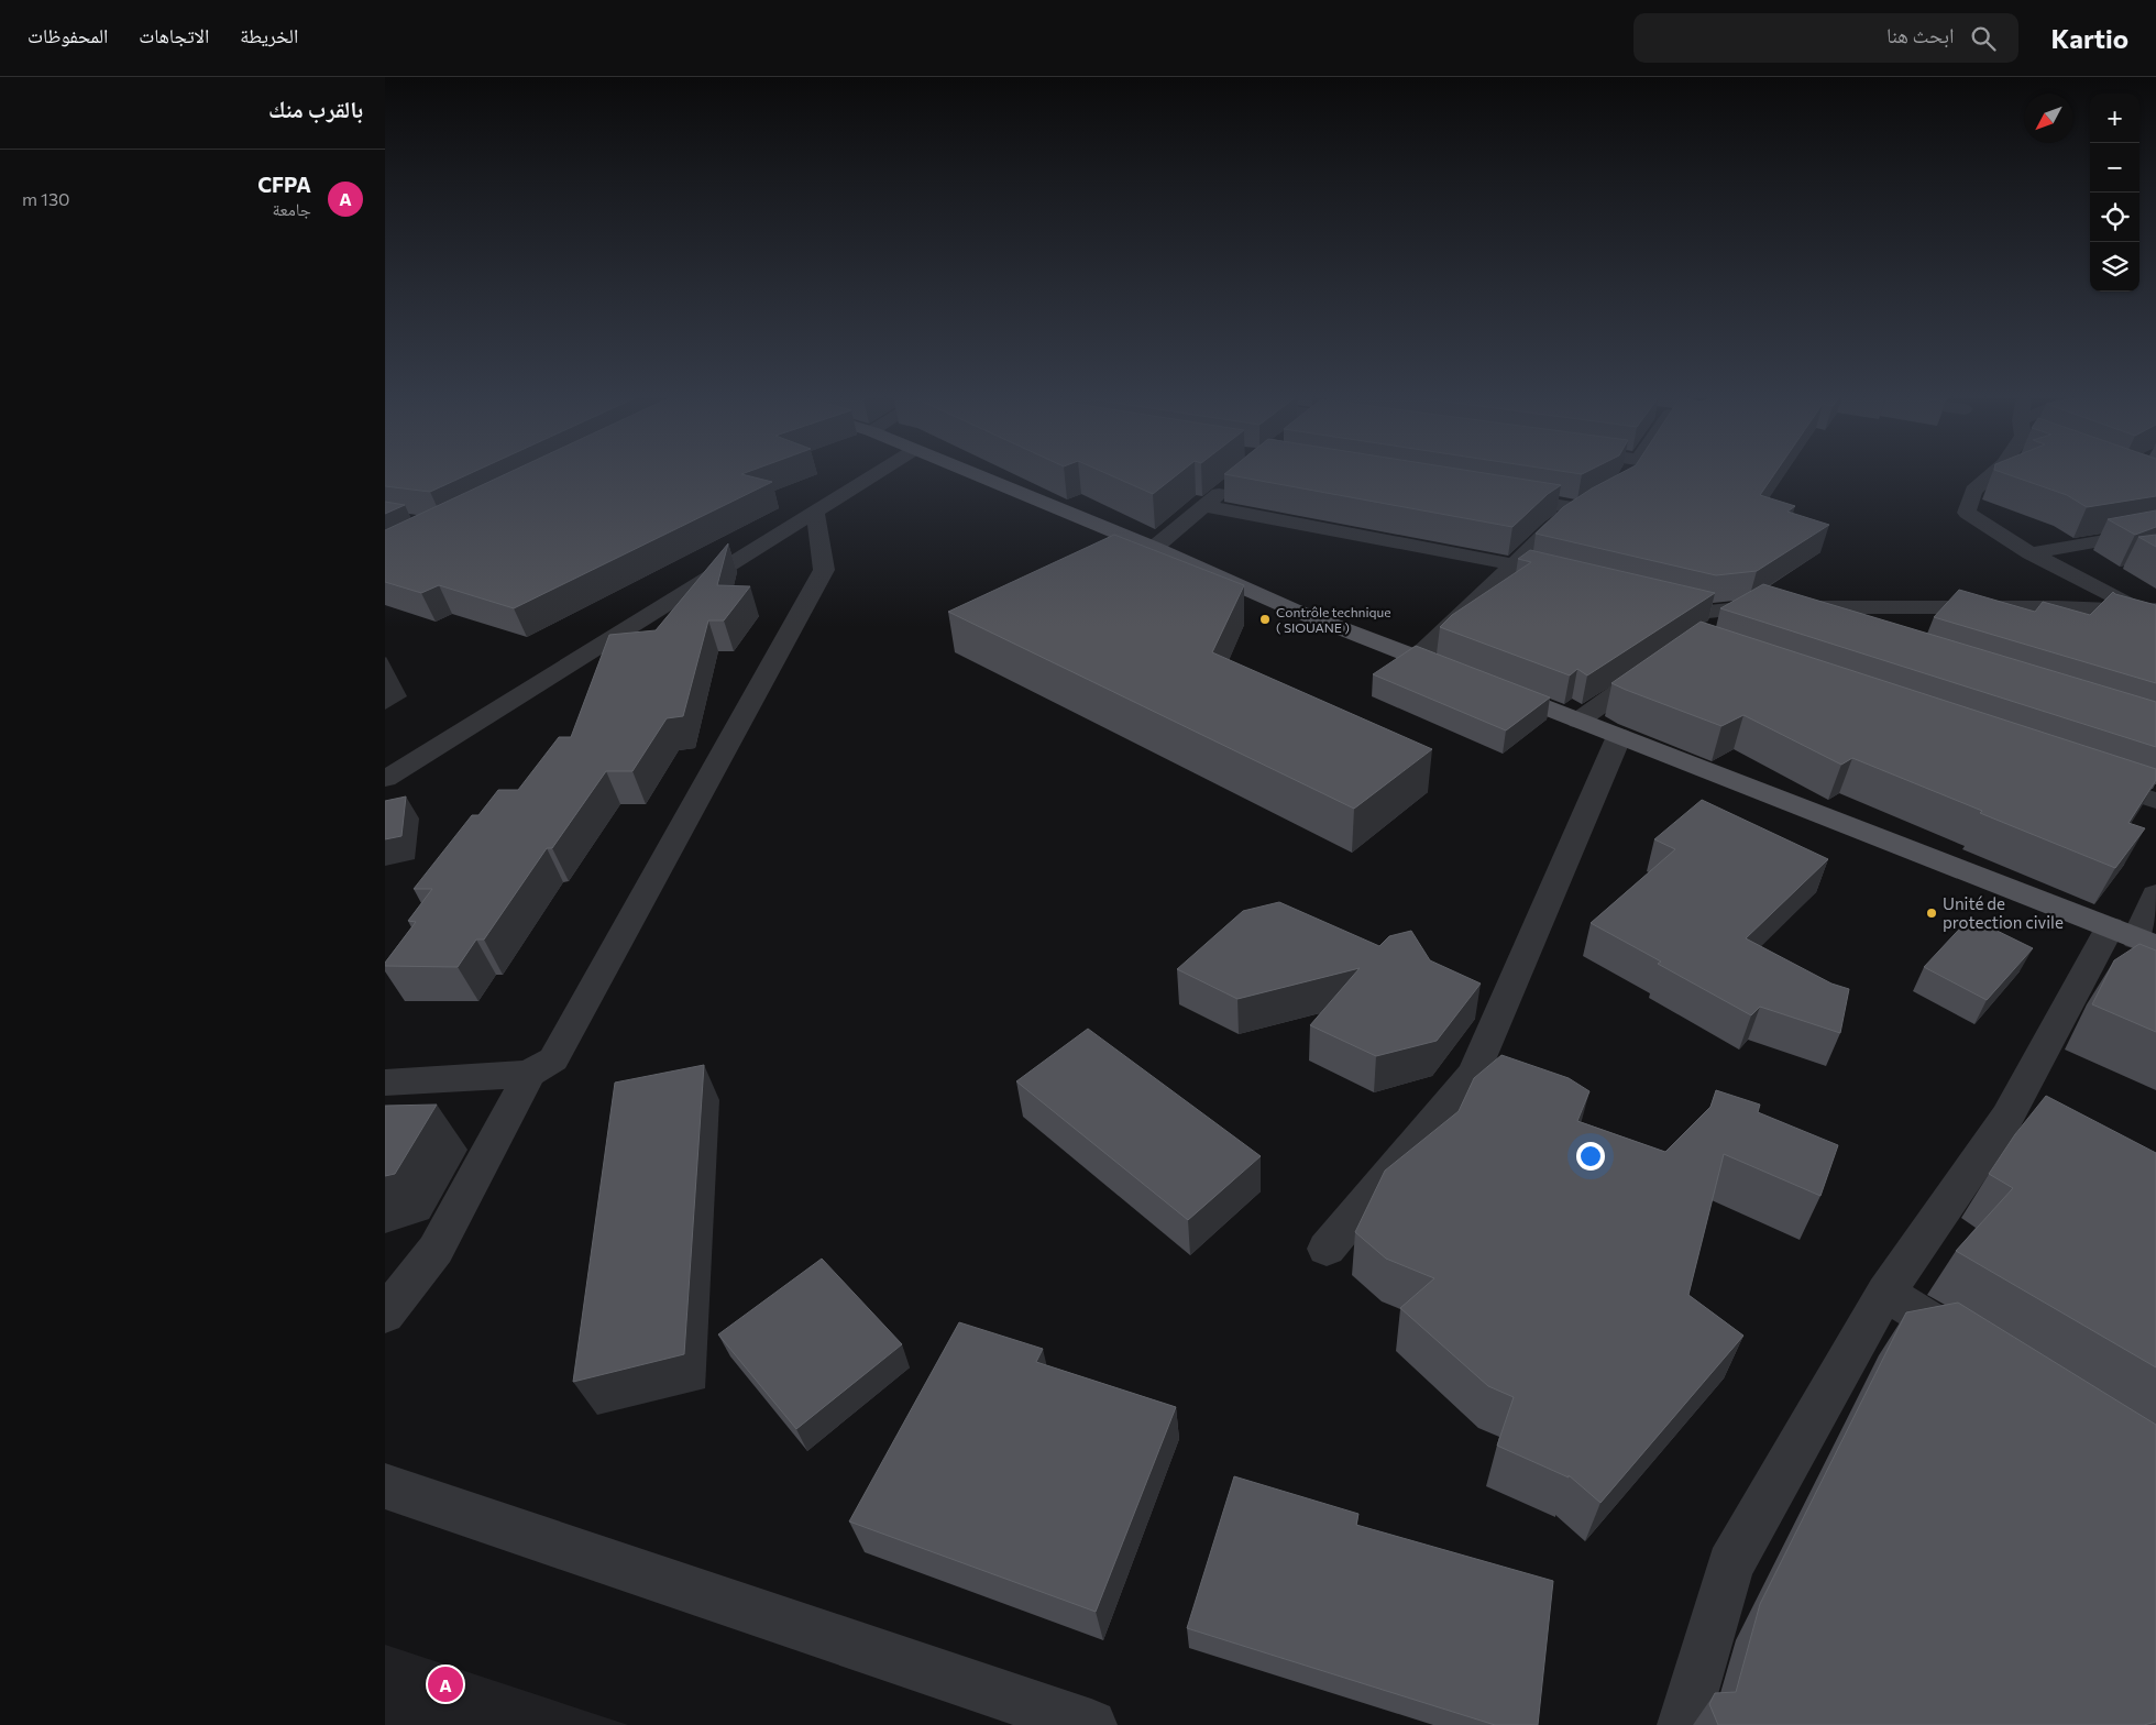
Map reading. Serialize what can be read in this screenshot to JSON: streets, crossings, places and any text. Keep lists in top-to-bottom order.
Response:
{
  "places": ["Contrôle technique ( SIOUANE )", "Unité de protection civile"],
  "north": "bottom left",
  "page": {
    "header": "Kartio",
    "search": "ابحث هنا",
    "nav": ["الخريطة", "الاتجاهات", "المحفوظات"],
    "heading": "بالقرب منك",
    "map_buttons": ["+", "−"],
    "list": [
      {
        "mark": "A",
        "name": "CFPA",
        "note": "جامعة",
        "value": "130 m"
      }
    ],
    "pins": "A"
  }
}
